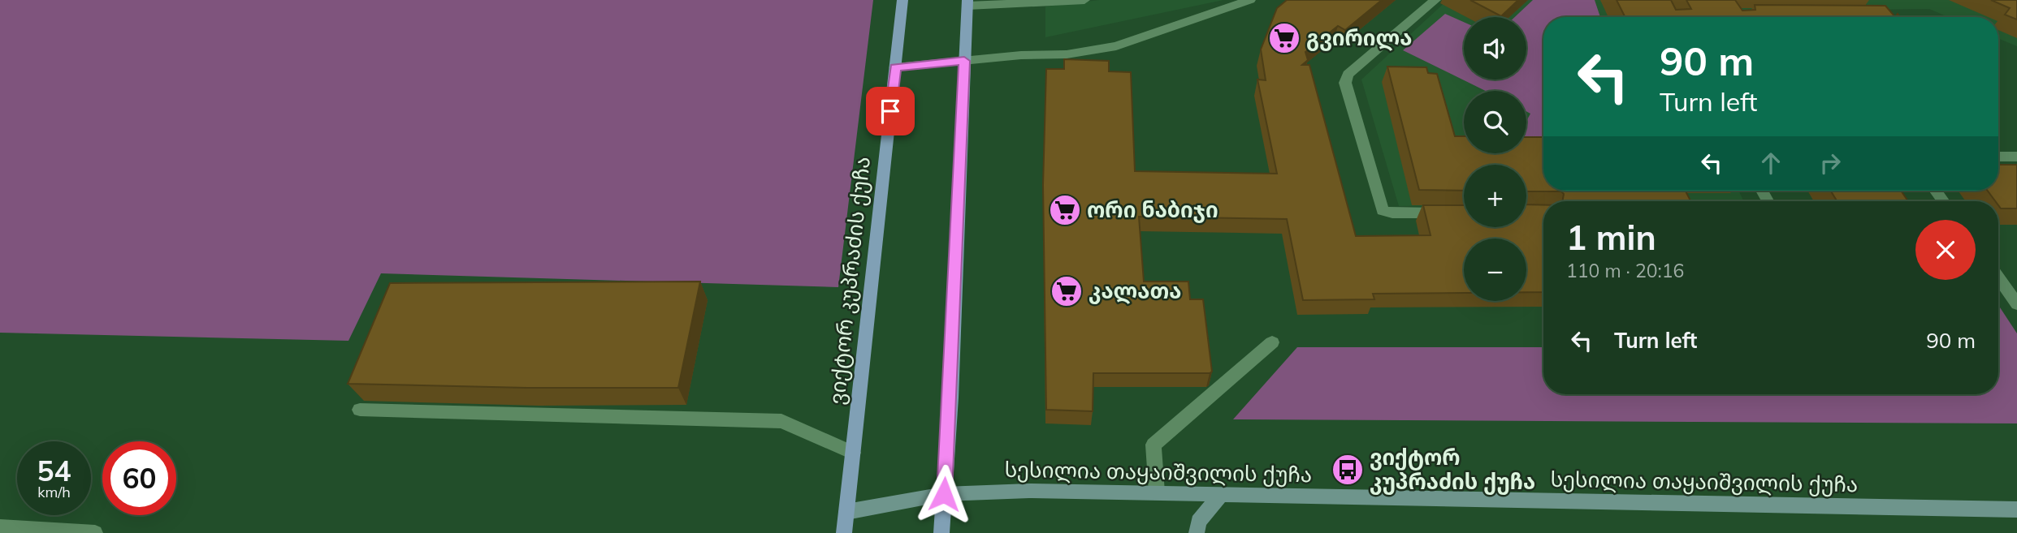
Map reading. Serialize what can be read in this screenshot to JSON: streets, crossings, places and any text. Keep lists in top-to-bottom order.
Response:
{
  "streets": {
    "main road": ["ვიქტორ კუპრაძის ქუჩა", "სესილია თაყაიშვილის ქუჩა"]
  },
  "crossings": [
    ["ვიქტორ კუპრაძის ქუჩა", "სესილია თაყაიშვილის ქუჩა"]
  ],
  "places": {
    "supermarket": ["გვირილა", "ორი ნაბიჯი", "კალათა"],
    "bus stop": ["ვიქტორ კუპრაძის ქუჩა"]
  },
  "page": {
    "map_buttons": ["+", "−"],
    "turn": ["90 m", "Turn left"],
    "heading": ["1 min", "110 m · 20:16"],
    "list": [
      {
        "name": "Turn left",
        "value": "90 m"
      }
    ],
    "speed": "54 km/h",
    "limit": "60"
  }
}
